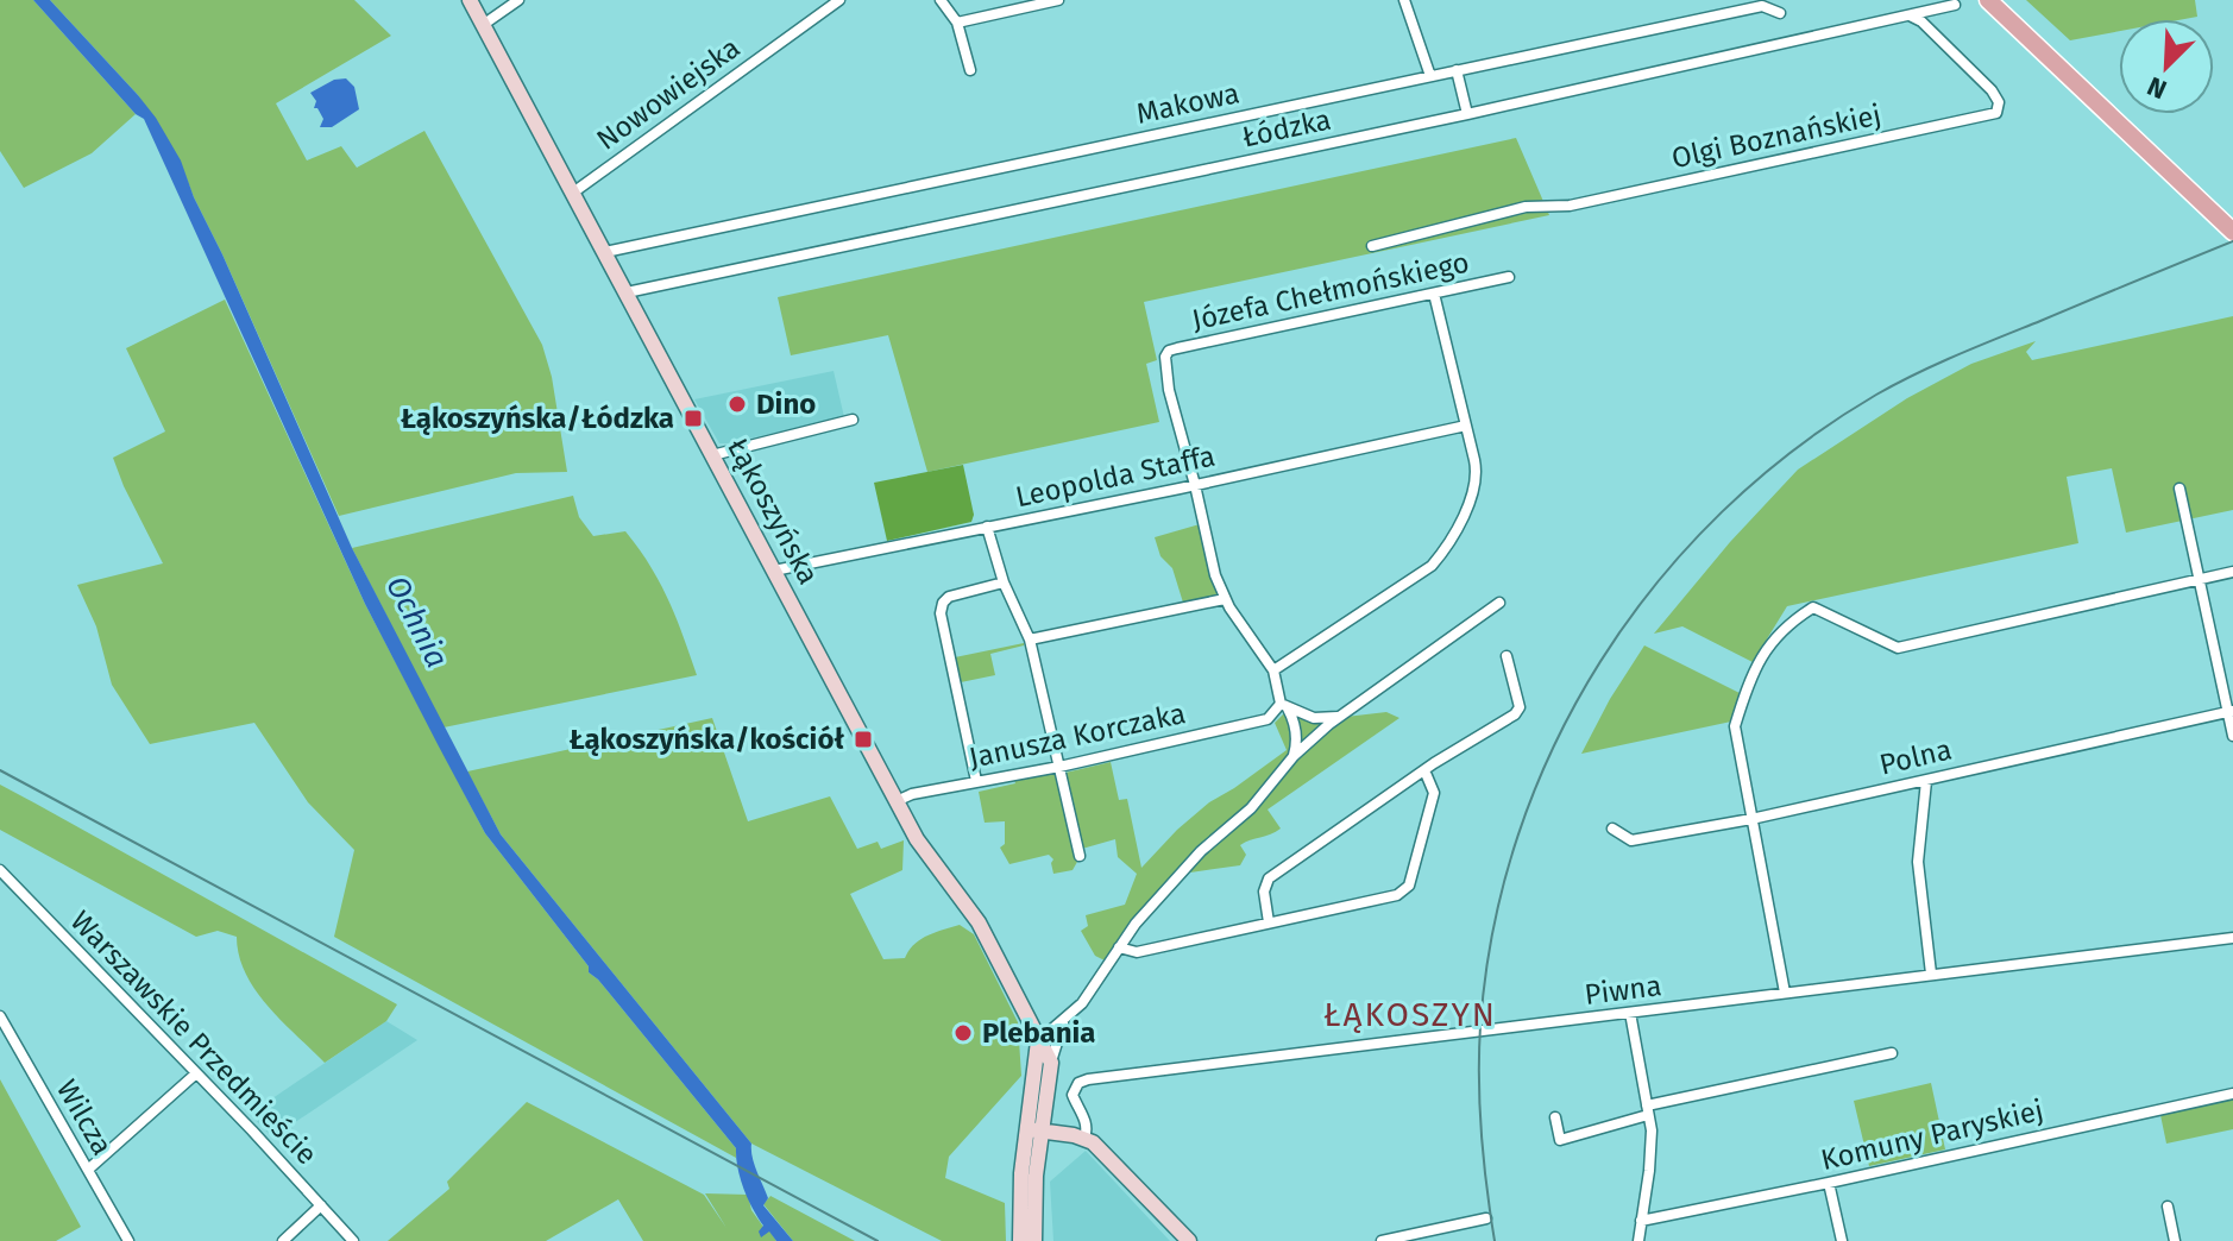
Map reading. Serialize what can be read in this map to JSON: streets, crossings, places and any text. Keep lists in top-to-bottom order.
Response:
{
  "streets": {
    "street": [
      "Nowowiejska",
      "Makowa",
      "Łódzka",
      "Olgi Boznańskiej",
      "Józefa Chełmońskiego",
      "Leopolda Staffa",
      "Łąkoszyńska",
      "Janusza Korczaka",
      "Polna",
      "Piwna",
      "Warszawskie Przedmieście",
      "Wilcza",
      "Komuny Paryskiej"
    ]
  },
  "crossings": [
    ["Nowowiejska", "Łąkoszyńska"],
    ["Makowa", "Łąkoszyńska"],
    ["Łódzka", "Olgi Boznańskiej"],
    ["Łódzka", "Łąkoszyńska"],
    ["Józefa Chełmońskiego", "Leopolda Staffa"],
    ["Leopolda Staffa", "Łąkoszyńska"],
    ["Łąkoszyńska", "Janusza Korczaka"]
  ],
  "districts": ["ŁĄKOSZYN"],
  "water": ["Ochnia"],
  "places": {
    "other": ["Dino", "Plebania"],
    "transit": ["Łąkoszyńska/Łódzka", "Łąkoszyńska/kościół"]
  },
  "north": "bottom left"
}
